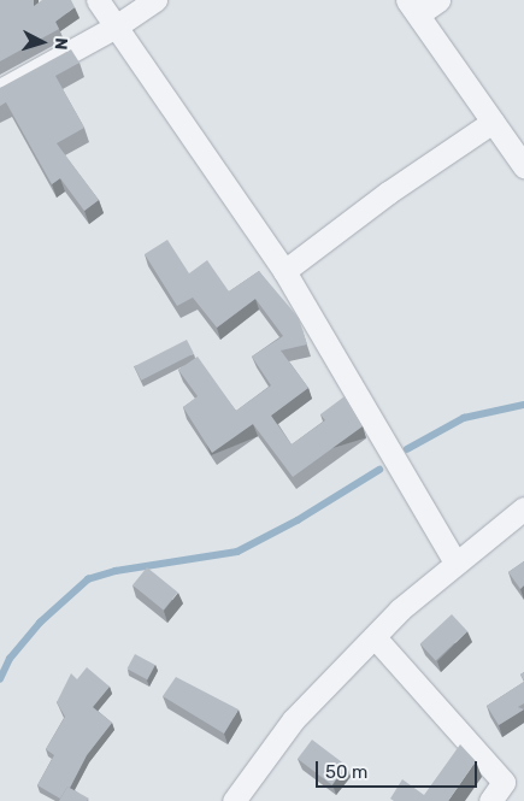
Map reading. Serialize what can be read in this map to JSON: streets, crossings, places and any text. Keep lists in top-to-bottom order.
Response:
{
  "scale_bar": "50 m",
  "north": "right"
}
